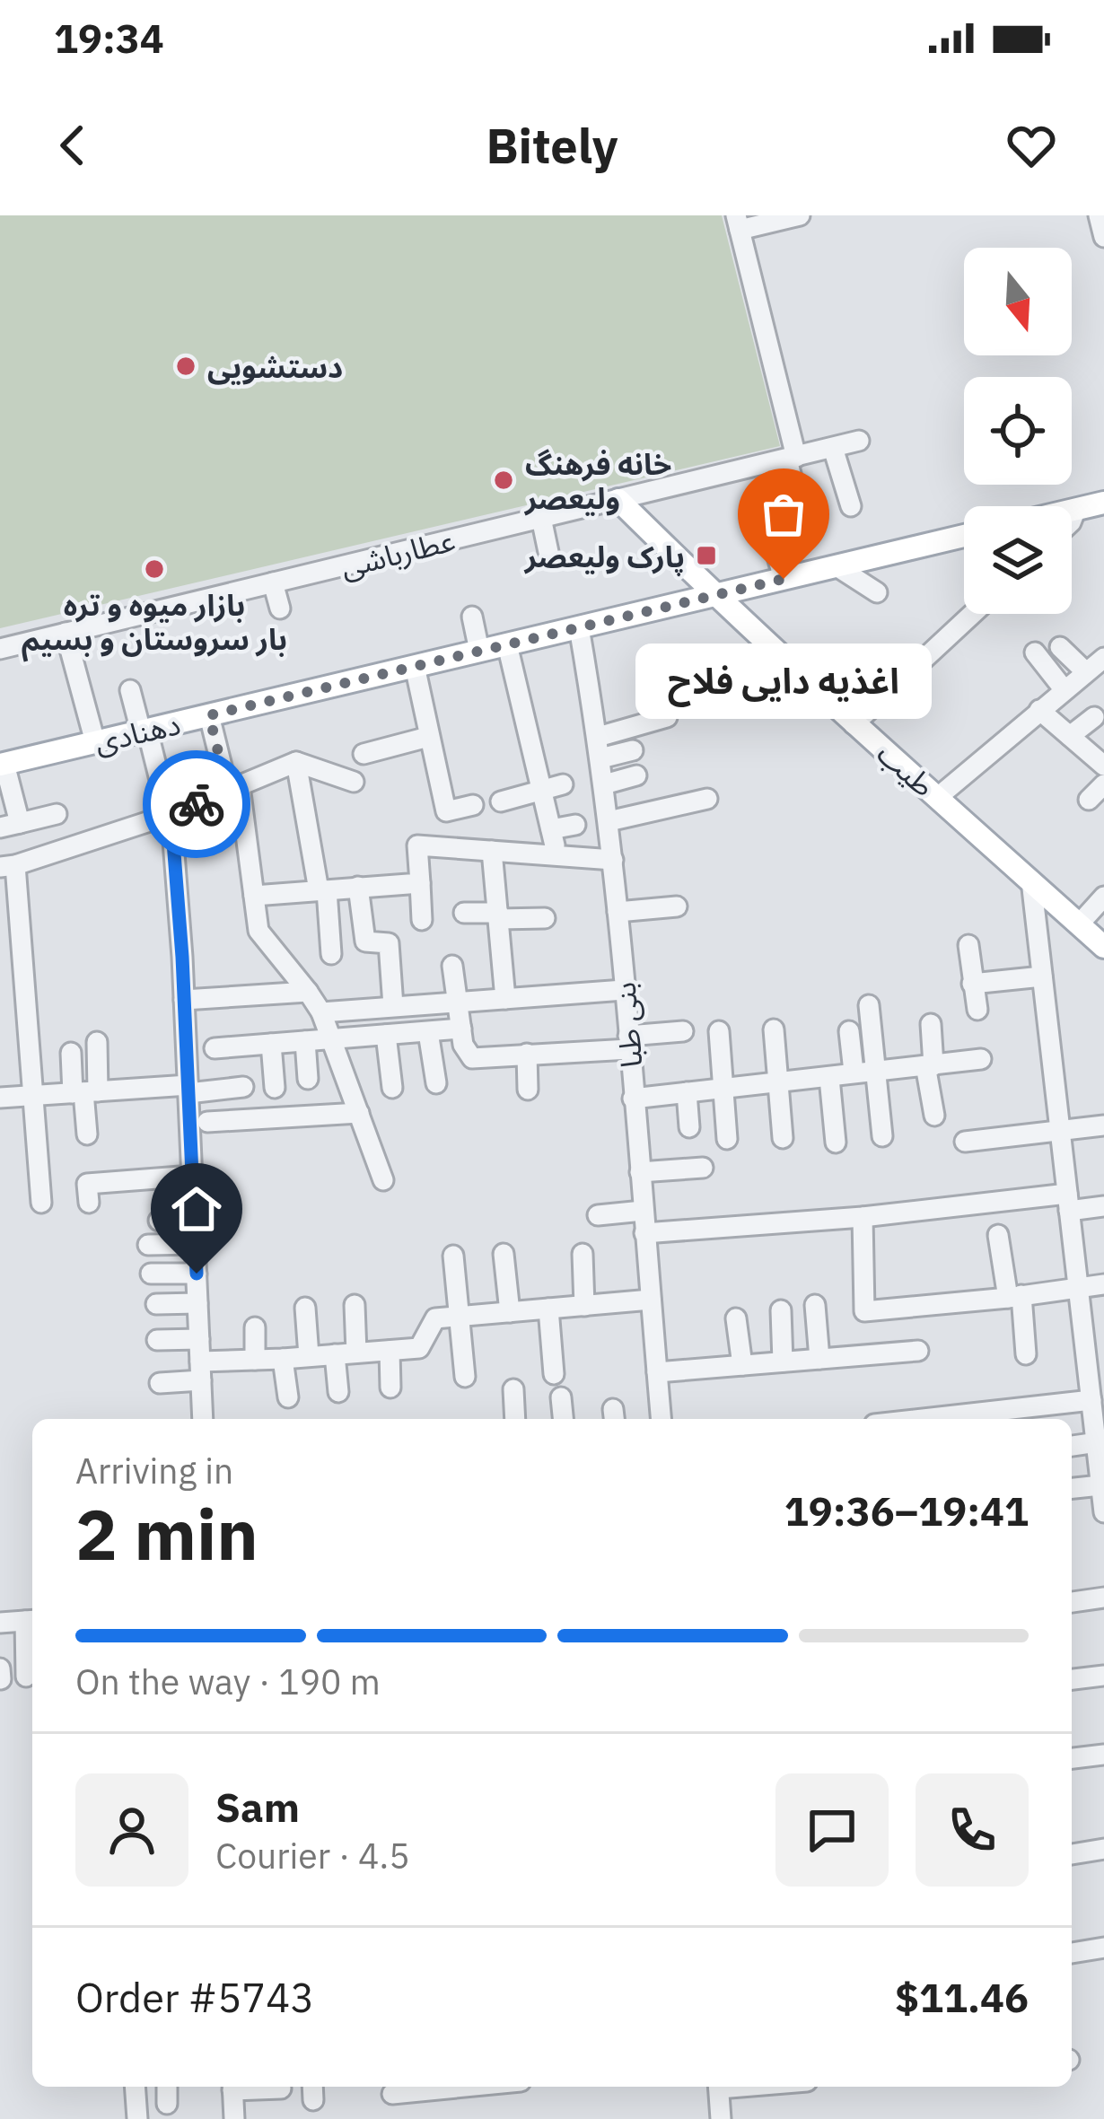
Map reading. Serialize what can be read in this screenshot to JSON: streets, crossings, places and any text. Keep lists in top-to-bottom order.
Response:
{
  "streets": {
    "main road": ["دهنادی", "طیب"],
    "street": ["عطارباشی", "بنی طبا"]
  },
  "crossings": [
    ["عطارباشی", "طیب"],
    ["دهنادی", "طیب"],
    ["دهنادی", "بنی طبا"]
  ],
  "places": {
    "other": [
      "دستشویی",
      "خانه فرهنگ ولیعصر",
      "بازار میوه و تره بار سروستان و بسیم",
      "اغذیه دایی فلاح"
    ],
    "transit": ["پارک ولیعصر"]
  },
  "north": "bottom",
  "page": {
    "status": "19:34",
    "header": "Bitely",
    "bubble": "اغذیه دایی فلاح",
    "heading": ["2 min", "Arriving in", "19:36–19:41"],
    "panel": [
      "Sam",
      "Courier · 4.5",
      "Order #5743",
      "$11.46"
    ],
    "bar": "On the way · 190 m"
  }
}
